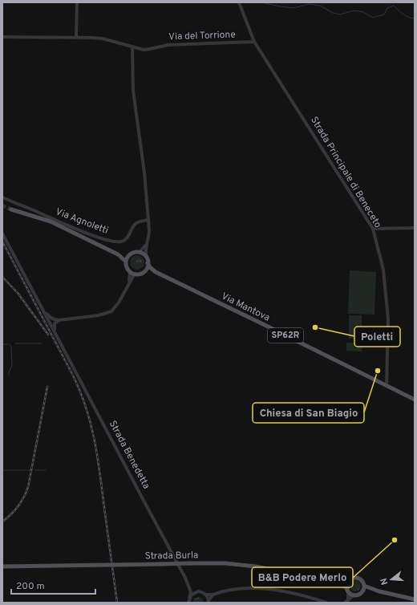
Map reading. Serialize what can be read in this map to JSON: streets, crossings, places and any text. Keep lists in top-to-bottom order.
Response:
{
  "streets": {
    "main road": ["Via Mantova", "SP62R", "Strada Burla"],
    "street": [
      "Via del Torrione",
      "Strada Principale di Beneceto",
      "Via Agnoletti",
      "Strada Benedetta"
    ]
  },
  "crossings": [
    ["Via del Torrione", "Strada Principale di Beneceto"],
    ["Strada Principale di Beneceto", "Via Mantova"],
    ["Via Mantova", "Strada Benedetta"]
  ],
  "places": ["Poletti", "Chiesa di San Biagio", "B&B Podere Merlo"],
  "scale_bar": "200 m",
  "north": "left"
}
